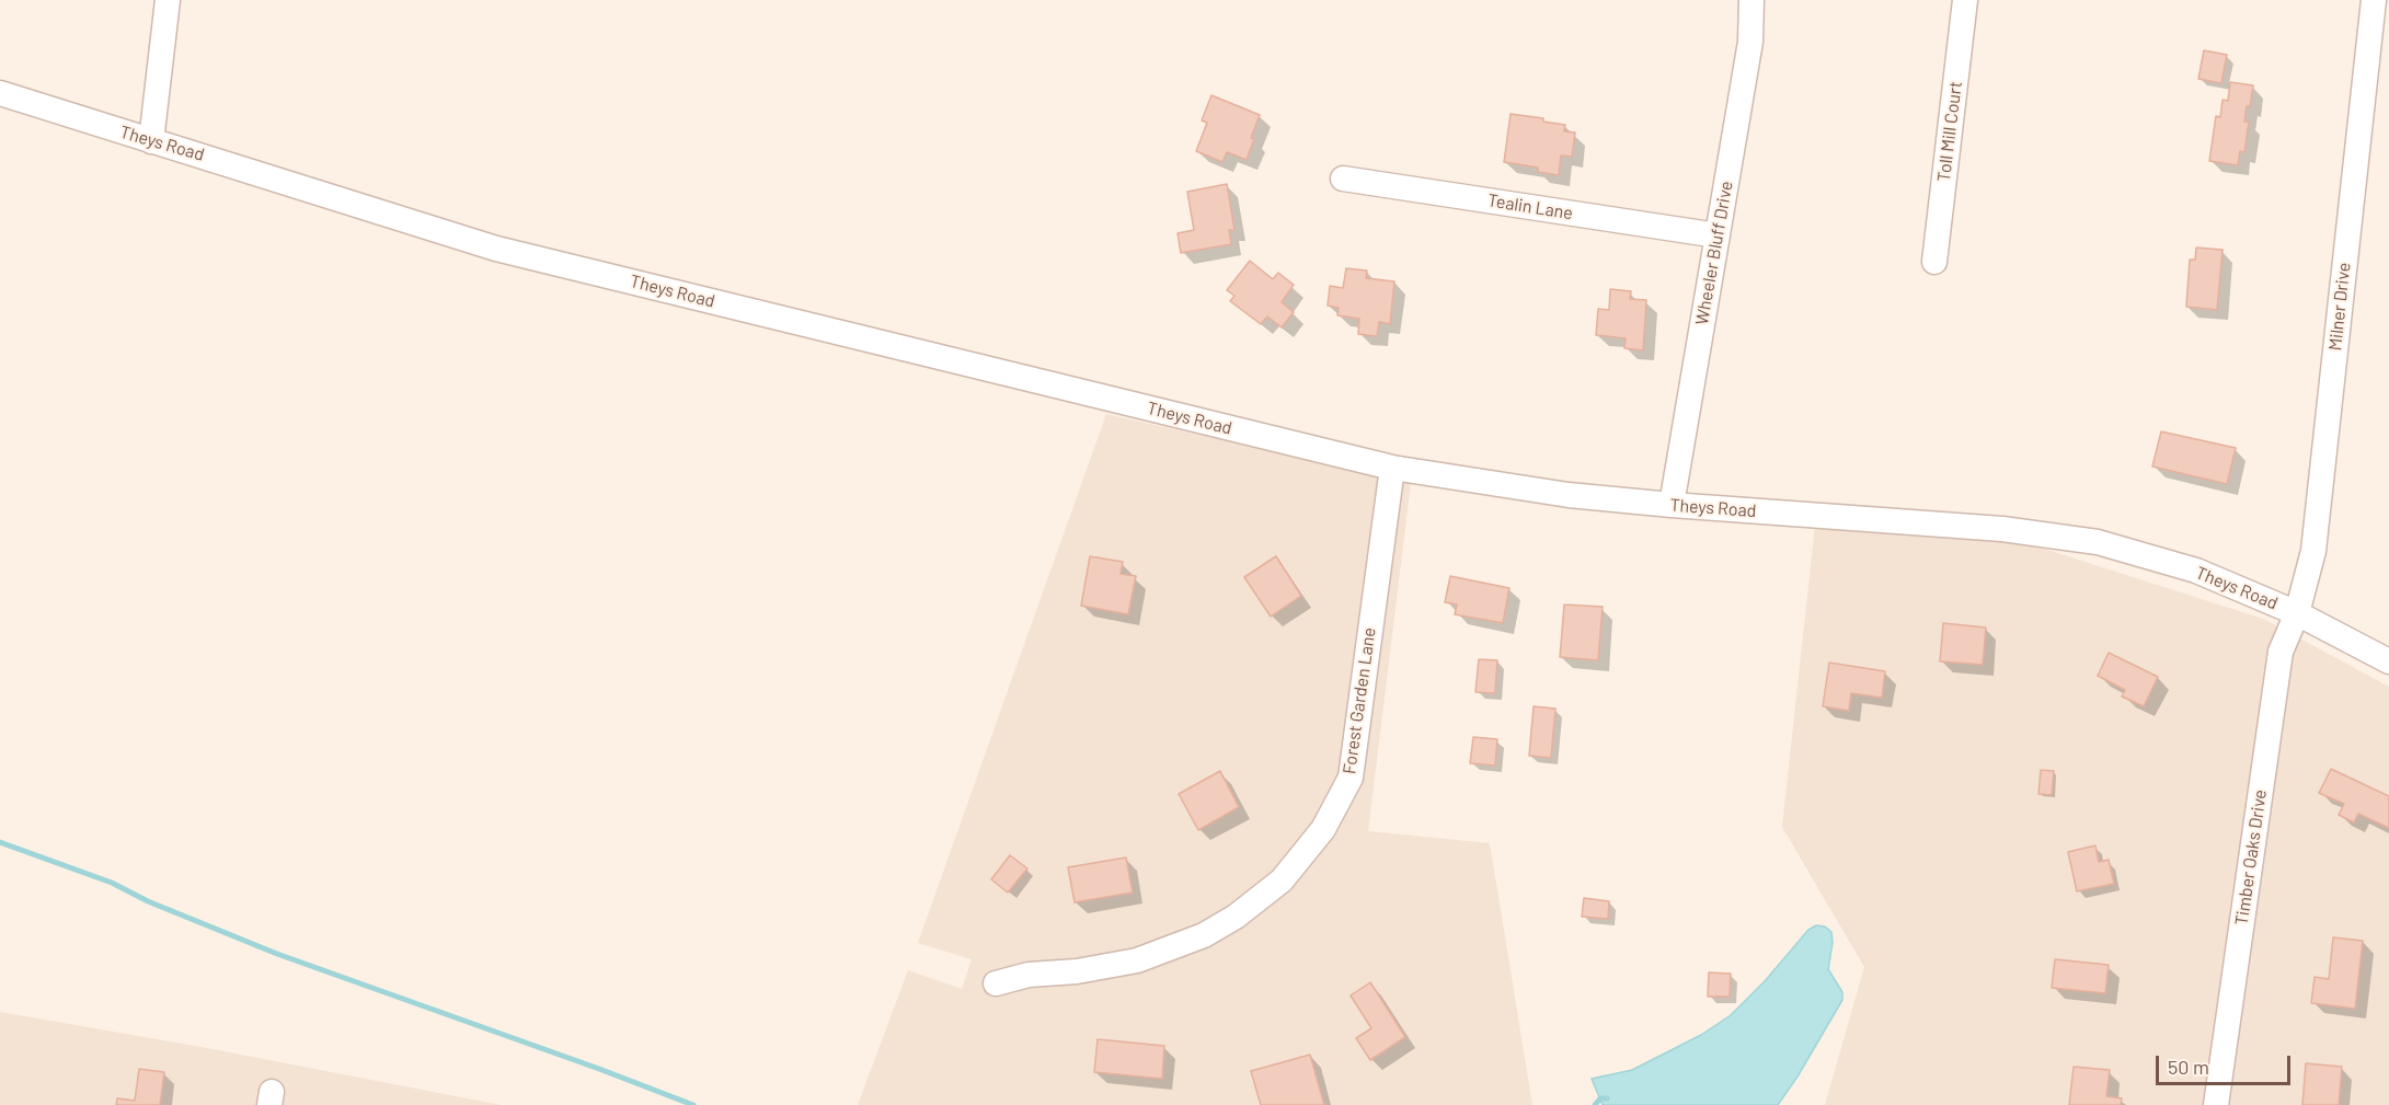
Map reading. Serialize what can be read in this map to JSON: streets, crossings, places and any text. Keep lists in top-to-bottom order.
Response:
{
  "streets": {
    "street": [
      "Toll Mill Court",
      "Theys Road",
      "Tealin Lane",
      "Wheeler Bluff Drive",
      "Milner Drive",
      "Forest Garden Lane",
      "Timber Oaks Drive"
    ]
  },
  "crossings": [
    ["Theys Road", "Wheeler Bluff Drive"],
    ["Theys Road", "Milner Drive"],
    ["Theys Road", "Forest Garden Lane"],
    ["Theys Road", "Timber Oaks Drive"],
    ["Tealin Lane", "Wheeler Bluff Drive"],
    ["Milner Drive", "Timber Oaks Drive"]
  ],
  "scale_bar": "50 m"
}
